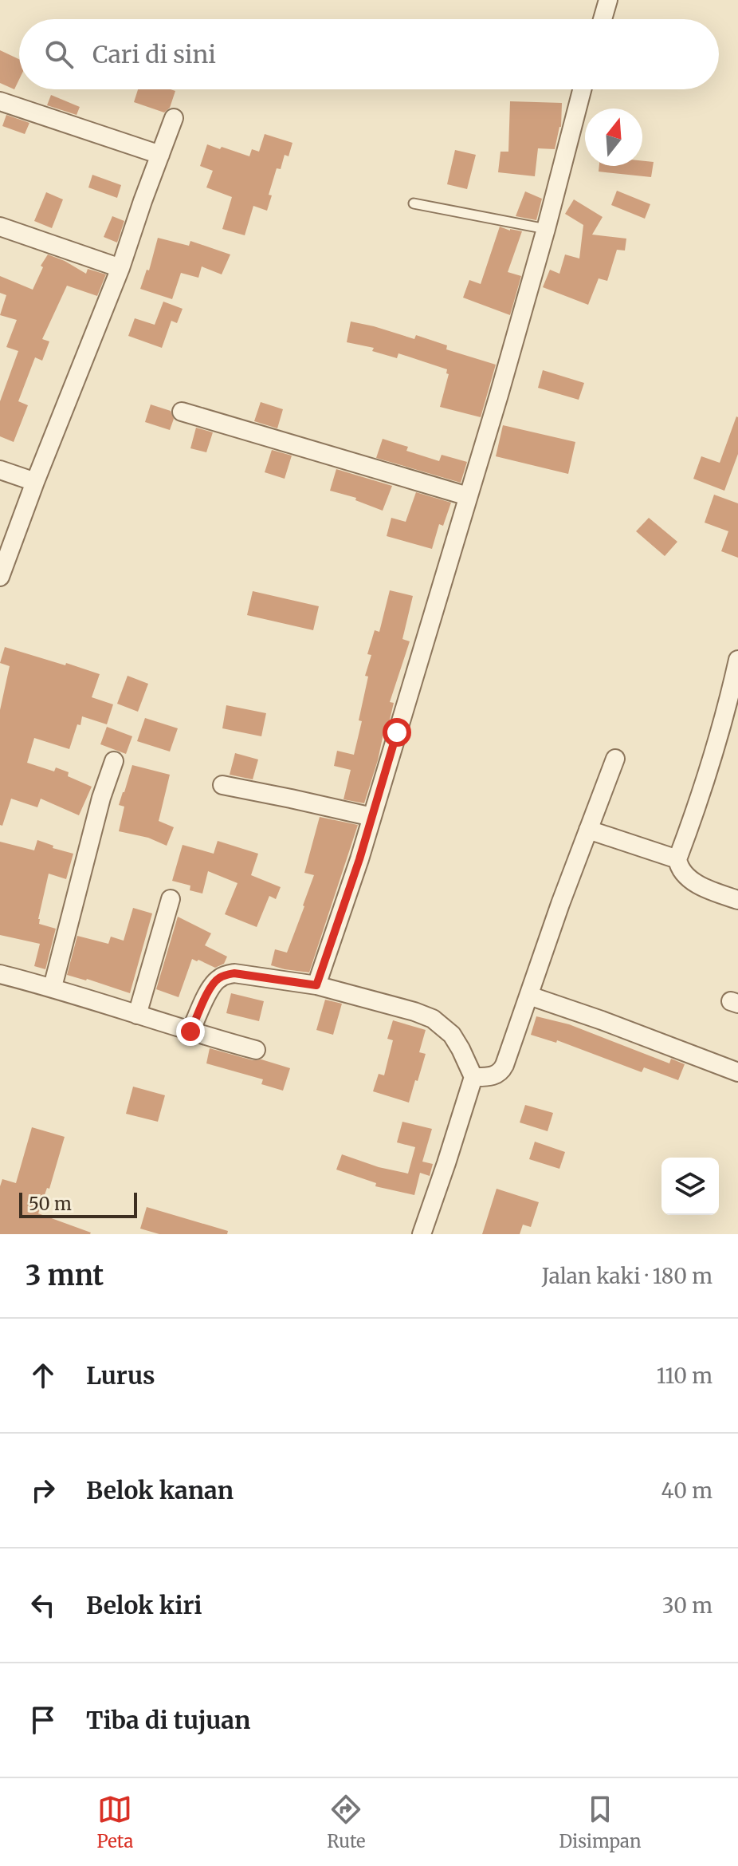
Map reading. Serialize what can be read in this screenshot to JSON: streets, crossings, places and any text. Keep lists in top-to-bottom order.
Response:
{
  "scale_bar": "50 m",
  "north": "top",
  "page": {
    "search": "Cari di sini",
    "scale": "50 m",
    "heading": ["3 mnt", "Jalan kaki · 180 m"],
    "list": [
      ["Lurus", "110 m"],
      ["Belok kanan", "40 m"],
      ["Belok kiri", "30 m"],
      "Tiba di tujuan"
    ],
    "nav": ["Peta", "Rute", "Disimpan"]
  }
}
